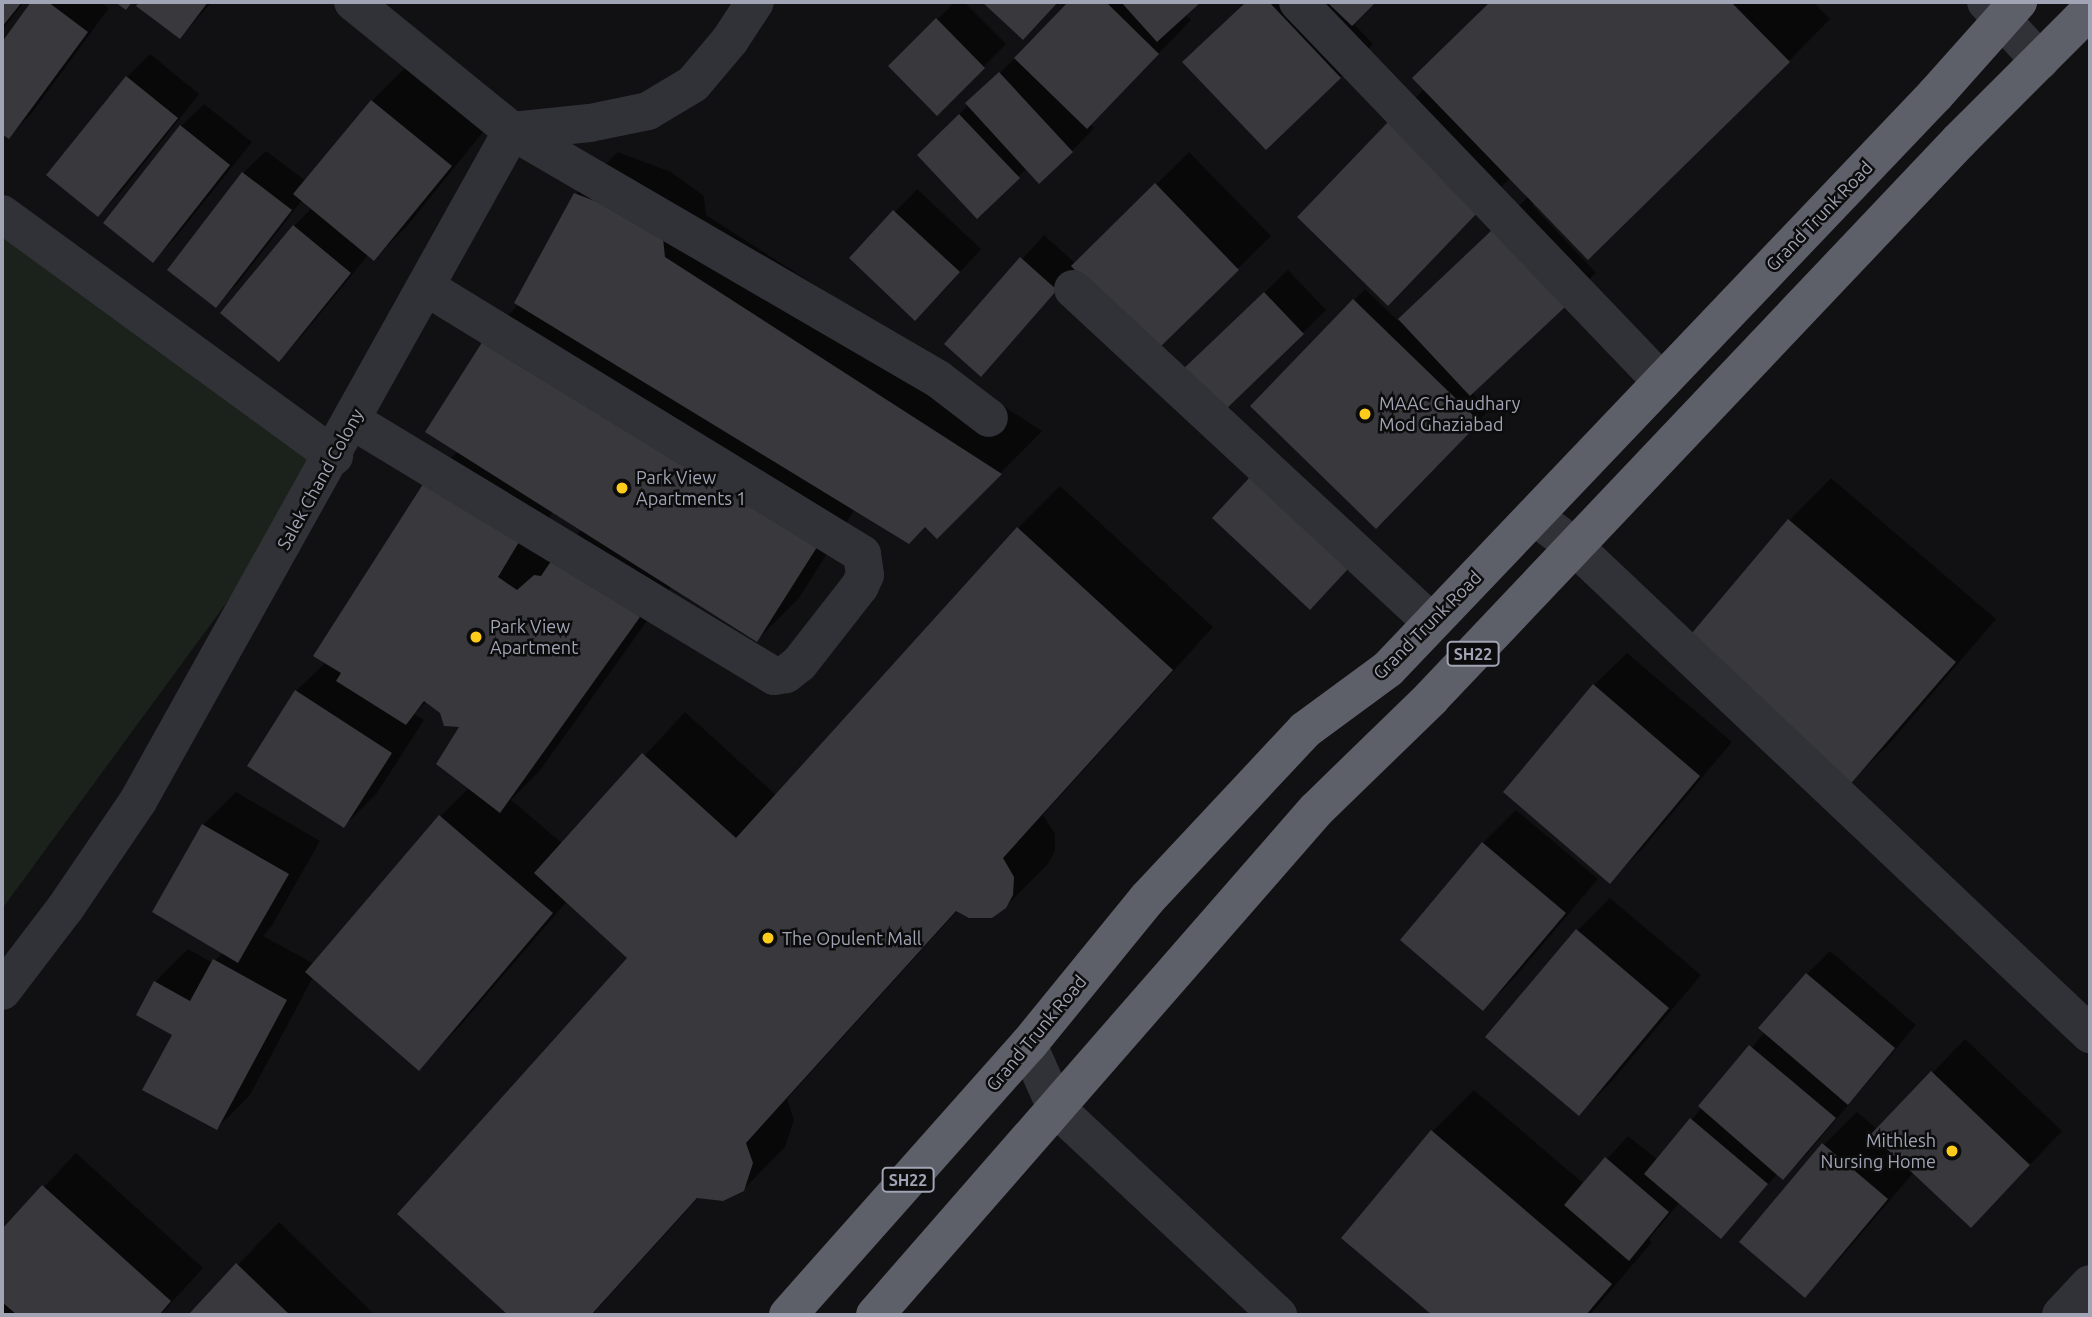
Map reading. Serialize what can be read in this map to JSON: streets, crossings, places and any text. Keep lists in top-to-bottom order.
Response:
{
  "streets": {
    "highway": ["Grand Trunk Road", "SH22"],
    "street": ["Salek Chand Colony"]
  },
  "places": [
    "MAAC Chaudhary Mod Ghaziabad",
    "Park View Apartments 1",
    "Park View Apartment",
    "The Opulent Mall",
    "Mithlesh Nursing Home"
  ]
}
